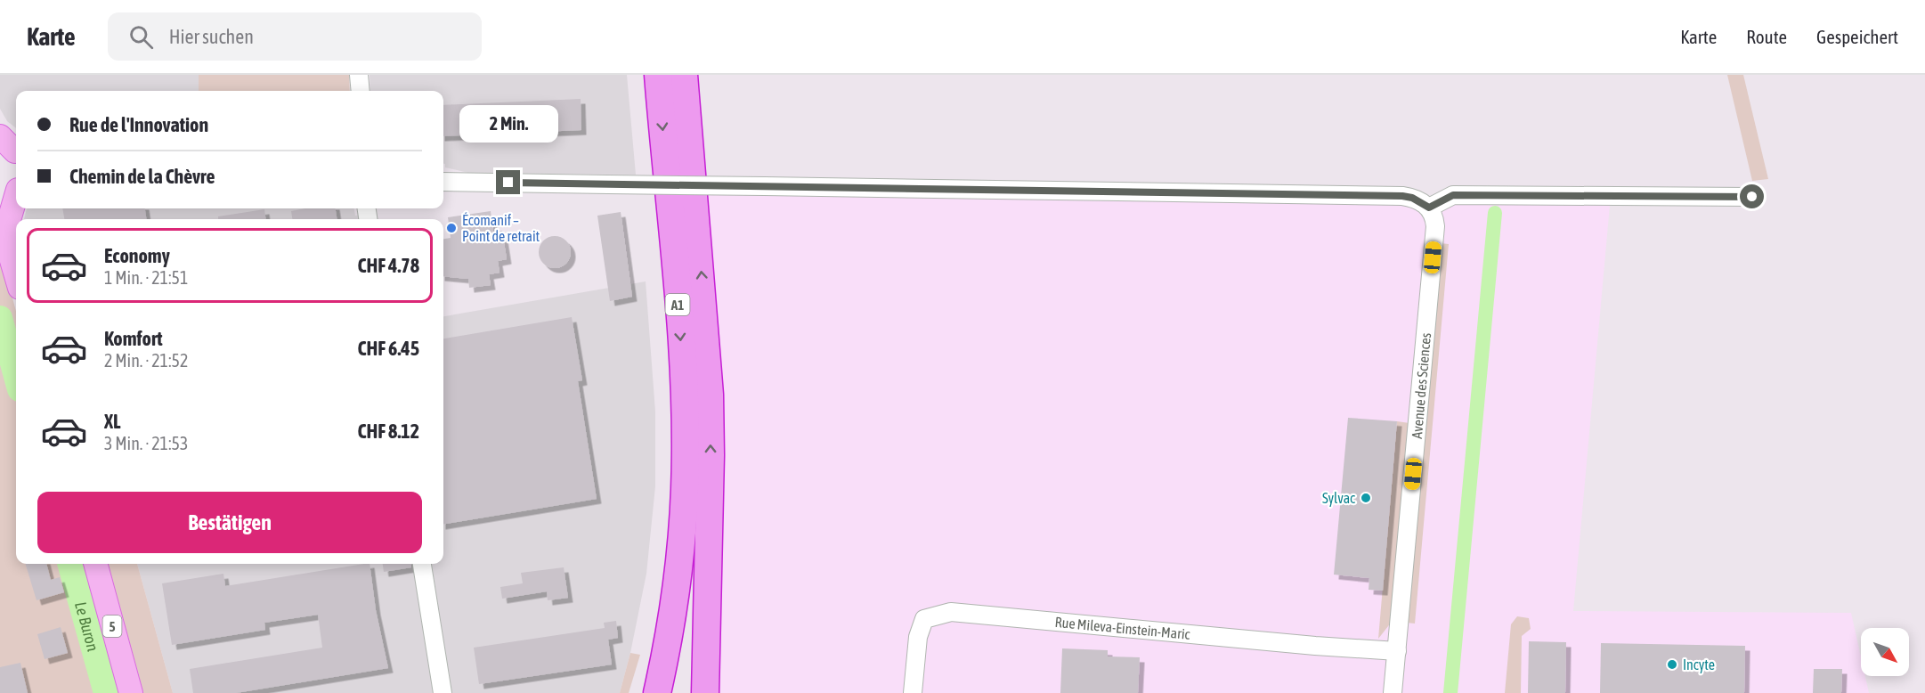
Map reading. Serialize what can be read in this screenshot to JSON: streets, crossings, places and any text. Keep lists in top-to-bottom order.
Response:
{
  "streets": {
    "highway": ["A1"],
    "main road": ["5"],
    "street": ["Avenue des Sciences", "Rue Mileva-Einstein-Maric"]
  },
  "crossings": [
    ["Avenue des Sciences", "Rue Mileva-Einstein-Maric"]
  ],
  "water": ["Le Buron"],
  "places": ["Écomanif – Point de retrait", "Sylvac", "Incyte"],
  "north": "bottom right",
  "page": {
    "header": "Karte",
    "search": "Hier suchen",
    "nav": ["Karte", "Route", "Gespeichert"],
    "banner": ["Rue de l'Innovation", "Chemin de la Chèvre"],
    "bubble": "2 Min.",
    "list": [
      {
        "name": "Economy",
        "note": "1 Min. · 21:51",
        "value": "CHF 4.78"
      },
      {
        "name": "Komfort",
        "note": "2 Min. · 21:52",
        "value": "CHF 6.45"
      },
      {
        "name": "XL",
        "note": "3 Min. · 21:53",
        "value": "CHF 8.12"
      }
    ],
    "buttons": "Bestätigen"
  }
}
